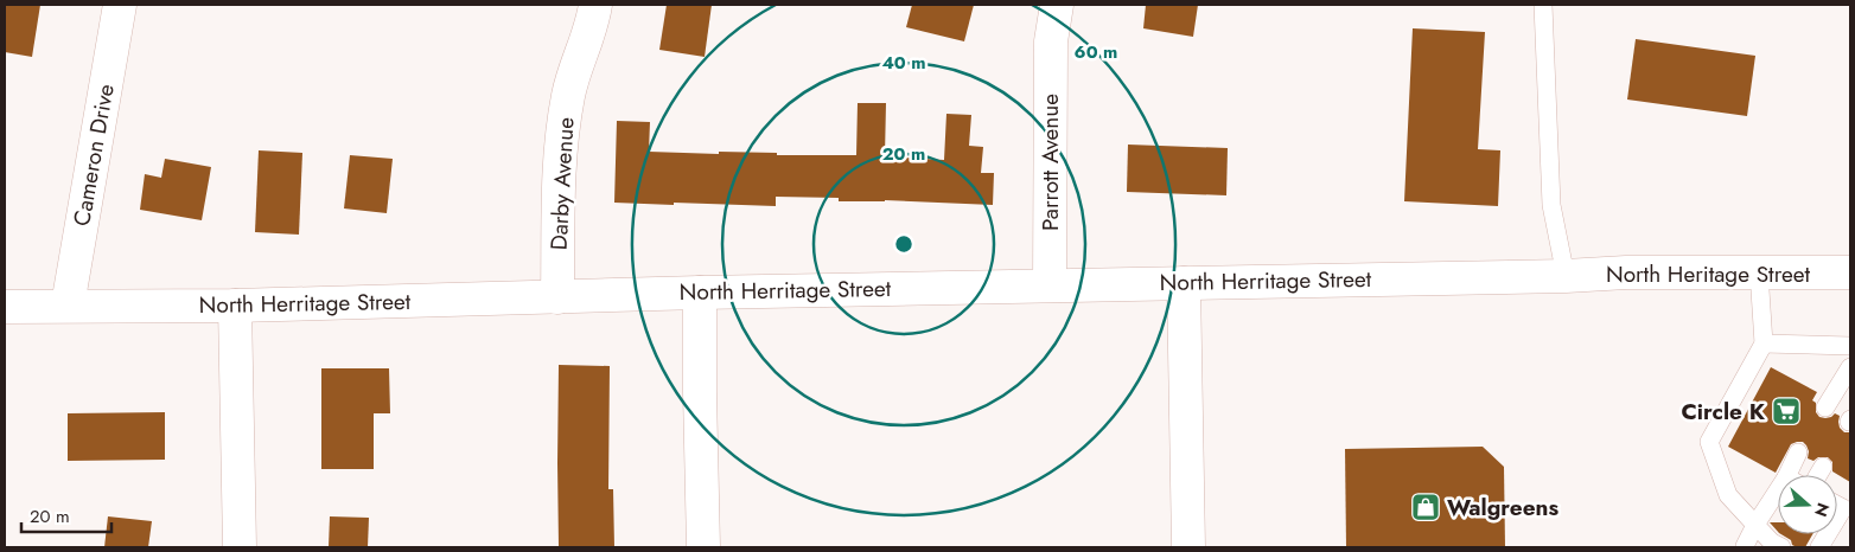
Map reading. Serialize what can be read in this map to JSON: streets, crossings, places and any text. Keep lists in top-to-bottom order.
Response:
{
  "streets": {
    "street": [
      "Cameron Drive",
      "Parrott Avenue",
      "Darby Avenue",
      "North Heritage Street",
      "North Herritage Street"
    ]
  },
  "crossings": [
    ["Cameron Drive", "North Herritage Street"],
    ["Parrott Avenue", "North Herritage Street"],
    ["Darby Avenue", "North Herritage Street"],
    ["North Heritage Street", "North Herritage Street"]
  ],
  "places": {
    "supermarket": ["Circle K"],
    "shop": ["Walgreens"]
  },
  "scale_bar": "20 m",
  "north": "right",
  "rings": ["60 m", "40 m", "20 m"]
}
